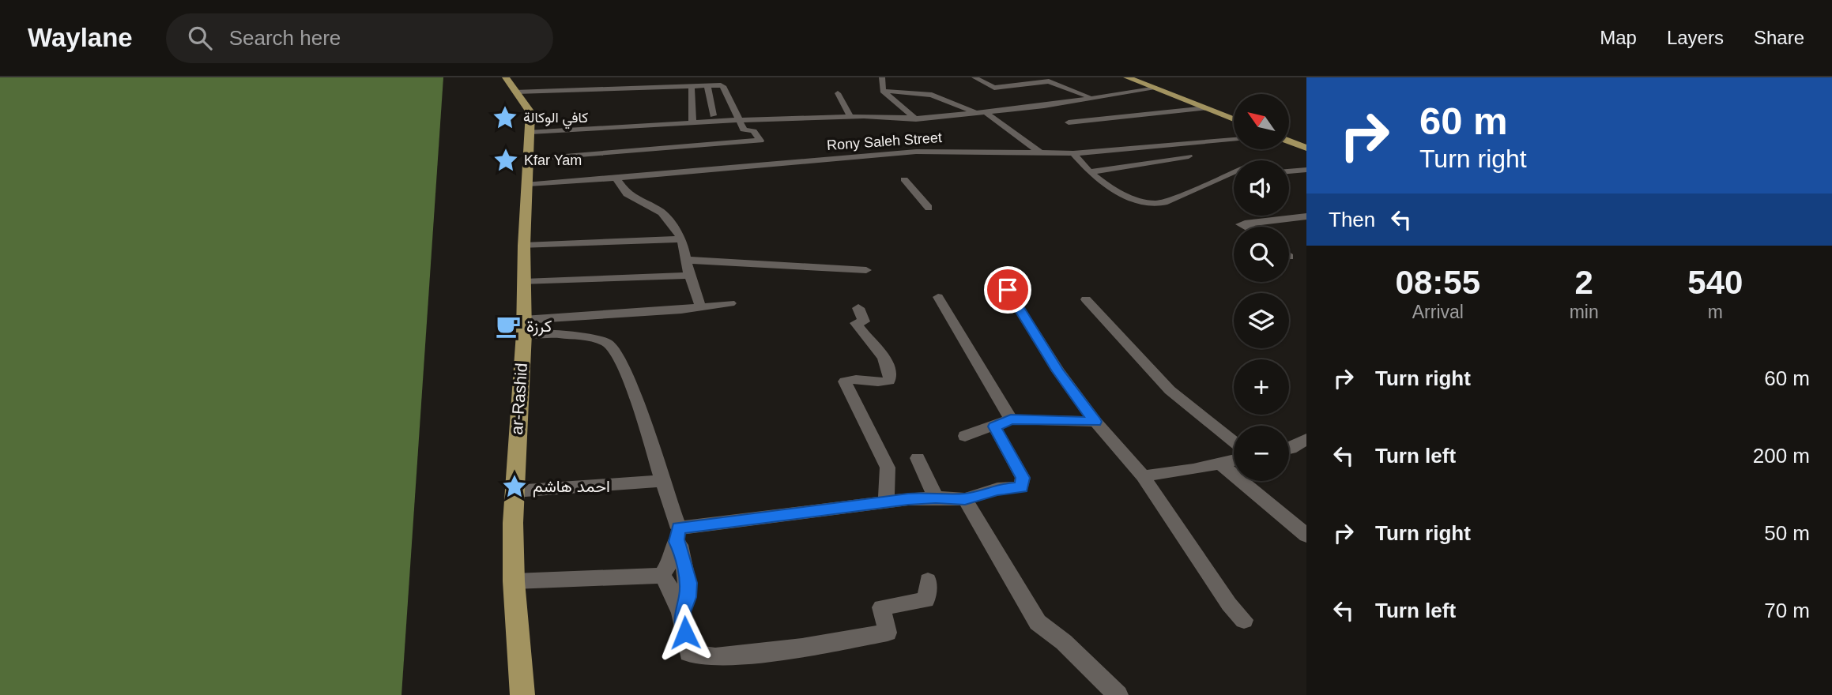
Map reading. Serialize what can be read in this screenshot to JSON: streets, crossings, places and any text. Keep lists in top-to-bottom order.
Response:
{
  "streets": {
    "main road": ["ar-Rashid"],
    "street": ["Rony Saleh Street"]
  },
  "crossings": [
    ["Rony Saleh Street", "ar-Rashid"]
  ],
  "places": {
    "place": ["كافي الوكالة", "Kfar Yam", "احمد هاشم"],
    "cafe": ["كرزة"]
  },
  "north": "top left",
  "page": {
    "header": "Waylane",
    "search": "Search here",
    "nav": ["Map", "Layers", "Share"],
    "turn": ["60 m", "Turn right"],
    "map_buttons": ["+", "−"],
    "then": "Then",
    "eta": [
      "08:55",
      "Arrival",
      "2",
      "min",
      "540",
      "m"
    ],
    "list": [
      {
        "name": "Turn right",
        "value": "60 m"
      },
      {
        "name": "Turn left",
        "value": "200 m"
      },
      {
        "name": "Turn right",
        "value": "50 m"
      },
      {
        "name": "Turn left",
        "value": "70 m"
      }
    ]
  }
}
